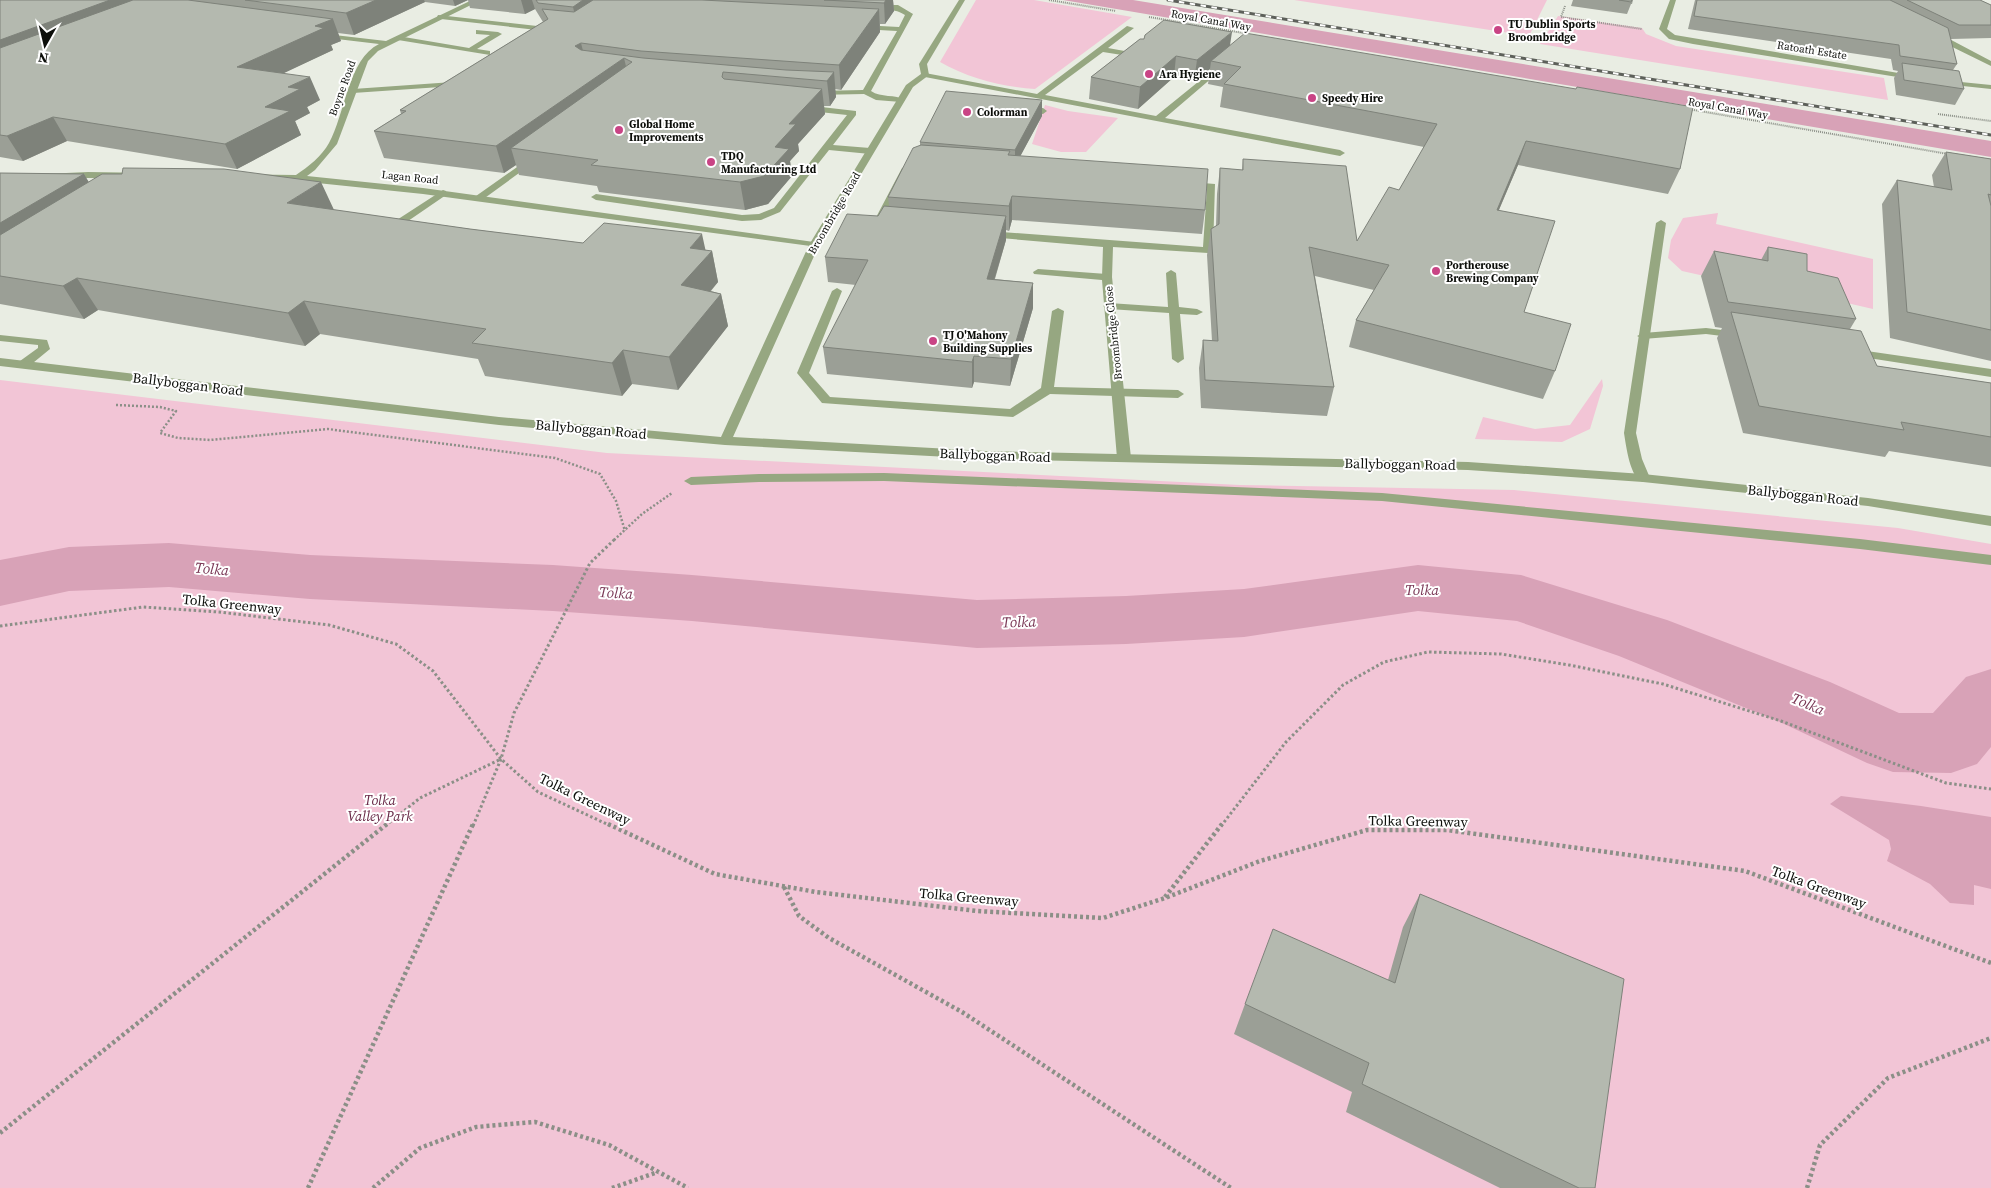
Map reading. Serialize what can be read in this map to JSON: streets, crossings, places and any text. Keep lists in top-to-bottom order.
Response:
{
  "streets": {
    "street": [
      "Ratoath Estate",
      "Boyne Road",
      "Lagan Road",
      "Broombridge Road",
      "Broombridge Close",
      "Ballyboggan Road"
    ],
    "path": ["Royal Canal Way", "Tolka Greenway"]
  },
  "crossings": [
    ["Boyne Road", "Lagan Road"],
    ["Lagan Road", "Broombridge Road"],
    ["Broombridge Road", "Ballyboggan Road"],
    ["Broombridge Close", "Ballyboggan Road"]
  ],
  "water": ["Tolka"],
  "parks": ["Tolka Valley Park"],
  "places": [
    "TU Dublin Sports Broombridge",
    "Ara Hygiene",
    "Speedy Hire",
    "Colorman",
    "Global Home Improvements",
    "TDQ Manufacturing Ltd",
    "Portherouse Brewing Company",
    "TJ O'Mahony Building Supplies"
  ],
  "north": "bottom"
}
